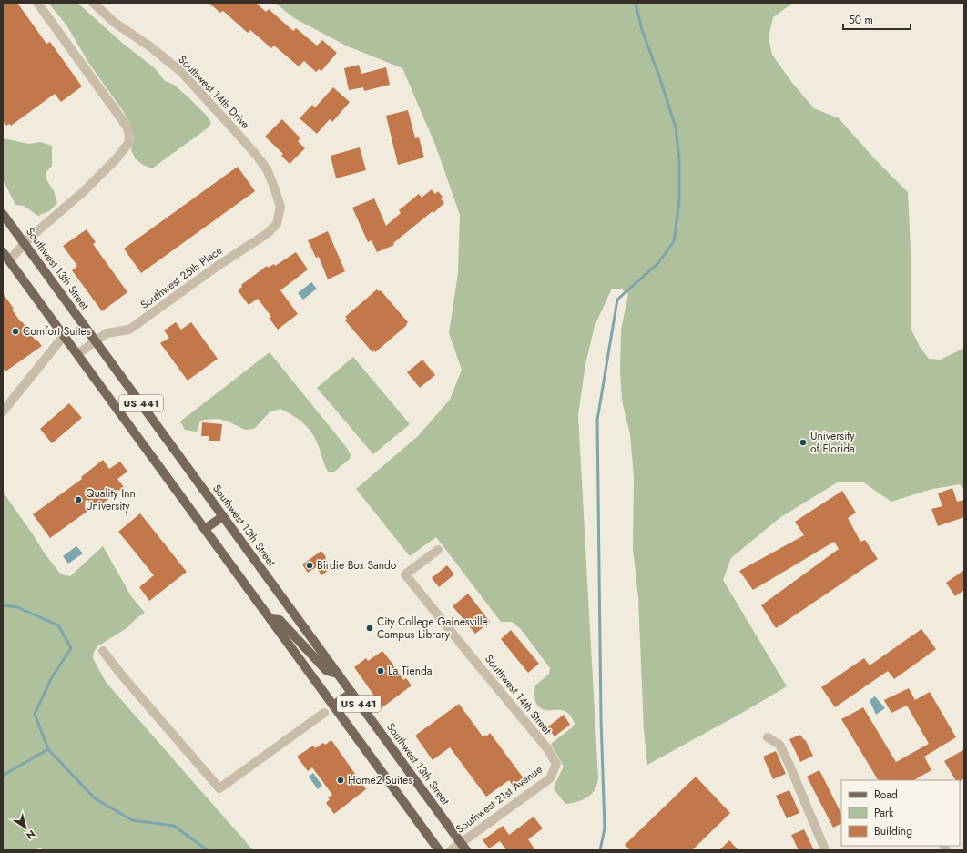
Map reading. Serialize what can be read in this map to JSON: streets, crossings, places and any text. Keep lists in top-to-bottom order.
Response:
{
  "streets": {
    "main road": ["Southwest 13th Street", "US 441"],
    "street": [
      "Southwest 14th Drive",
      "Southwest 25th Place",
      "Southwest 14th Street",
      "Southwest 21st Avenue"
    ]
  },
  "crossings": [
    ["Southwest 14th Drive", "Southwest 25th Place"],
    ["Southwest 13th Street", "Southwest 25th Place"],
    ["Southwest 13th Street", "Southwest 21st Avenue"],
    ["Southwest 25th Place", "US 441"],
    ["Southwest 14th Street", "Southwest 21st Avenue"]
  ],
  "places": [
    "Comfort Suites",
    "University of Florida",
    "Quality Inn University",
    "Birdie Box Sando",
    "City College Gainesville Campus Library",
    "La Tienda",
    "Home2 Suites"
  ],
  "legend": ["Road", "Park", "Building"],
  "scale_bar": "50 m",
  "north": "bottom right"
}
